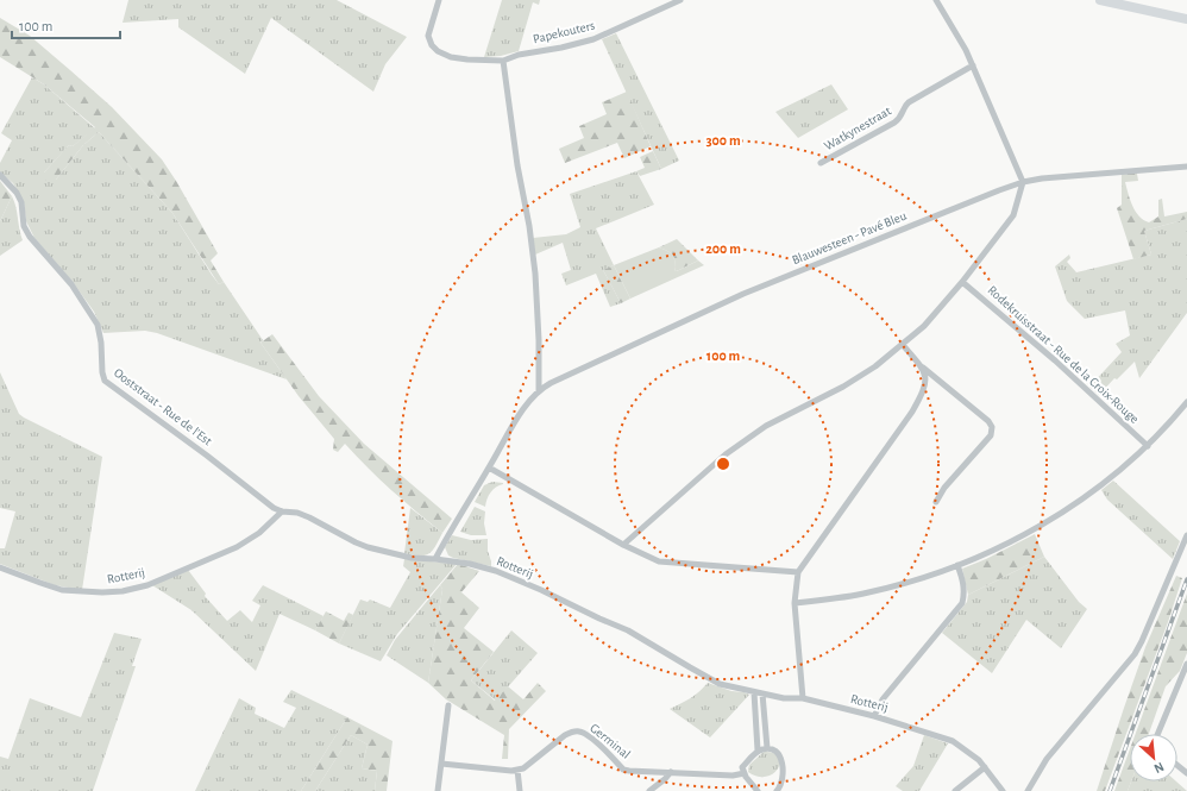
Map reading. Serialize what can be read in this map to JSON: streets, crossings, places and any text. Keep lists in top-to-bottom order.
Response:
{
  "streets": {
    "street": [
      "Papekouters",
      "Watkynestraat",
      "Blauwesteen - Pavé Bleu",
      "Rodekruisstraat - Rue de la Croix-Rouge",
      "Ooststraat - Rue de l'Est",
      "Rotterij",
      "Germinal"
    ]
  },
  "crossings": [
    ["Ooststraat - Rue de l'Est", "Rotterij"]
  ],
  "scale_bar": "100 m",
  "north": "bottom right",
  "rings": ["300 m", "200 m", "100 m"]
}
